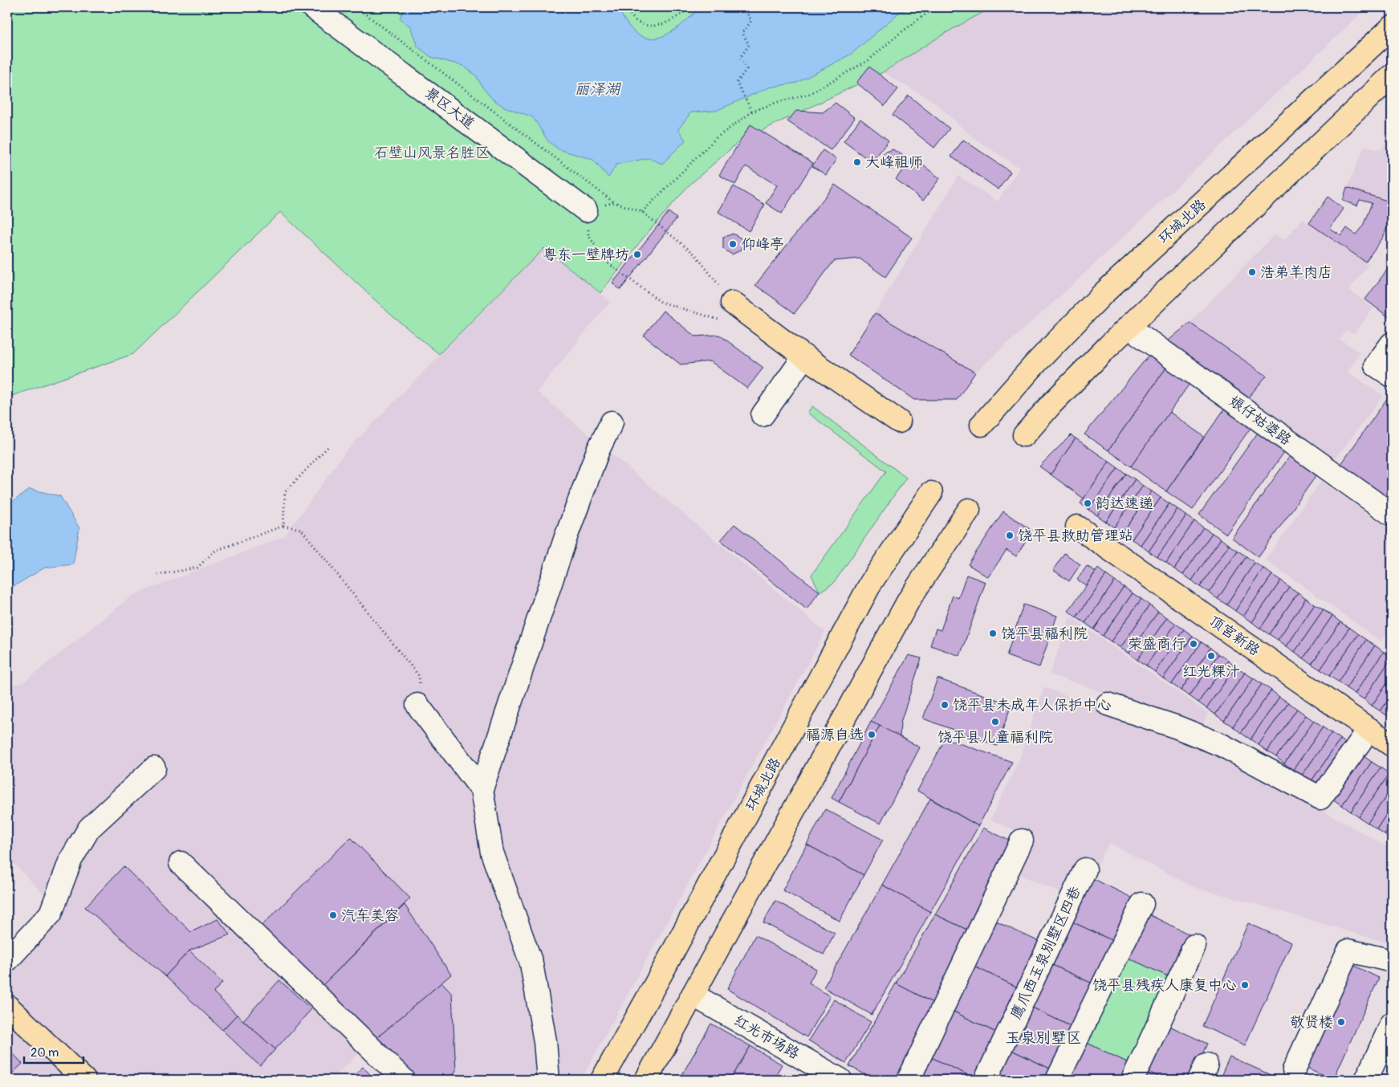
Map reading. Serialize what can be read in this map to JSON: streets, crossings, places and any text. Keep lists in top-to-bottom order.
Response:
{
  "streets": {
    "main road": ["环城北路", "顶宫新路"],
    "street": [
      "景区大道",
      "娘仔姑婆路",
      "鹰爪西玉泉别墅区四巷",
      "红光市场路"
    ]
  },
  "districts": ["玉泉别墅区"],
  "water": ["丽泽湖"],
  "parks": ["石壁山风景名胜区"],
  "places": [
    "大峰祖师",
    "仰峰亭",
    "粤东一壁牌坊",
    "浩弟羊肉店",
    "韵达速递",
    "饶平县救助管理站",
    "饶平县福利院",
    "荣盛商行",
    "红光粿汁",
    "饶平县未成年人保护中心",
    "饶平县儿童福利院",
    "福源自选",
    "汽车美容",
    "饶平县残疾人康复中心",
    "敬贤楼"
  ],
  "scale_bar": "20 m"
}
